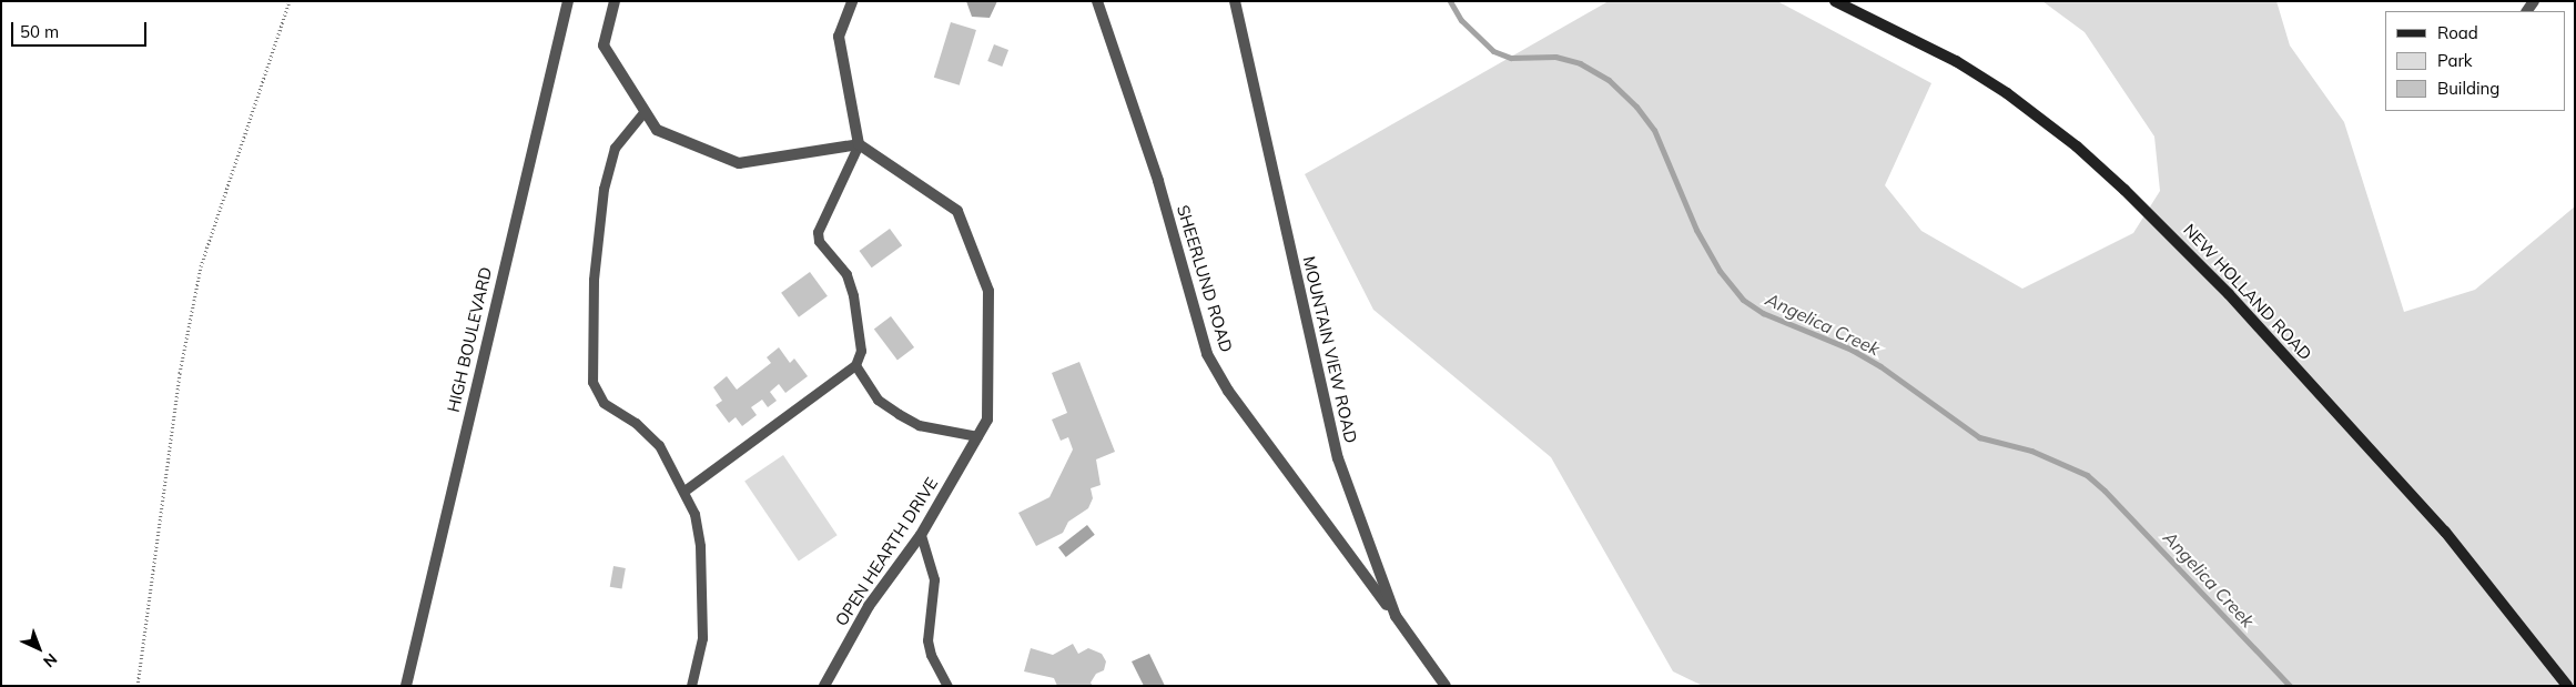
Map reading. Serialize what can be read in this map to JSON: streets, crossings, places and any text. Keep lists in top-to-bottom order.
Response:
{
  "streets": {
    "main road": ["NEW HOLLAND ROAD"],
    "street": [
      "SHEERLUND ROAD",
      "HIGH BOULEVARD",
      "MOUNTAIN VIEW ROAD",
      "OPEN HEARTH DRIVE"
    ]
  },
  "crossings": [
    ["SHEERLUND ROAD", "MOUNTAIN VIEW ROAD"]
  ],
  "water": ["Angelica Creek"],
  "legend": ["Road", "Park", "Building"],
  "scale_bar": "50 m",
  "north": "bottom right"
}
